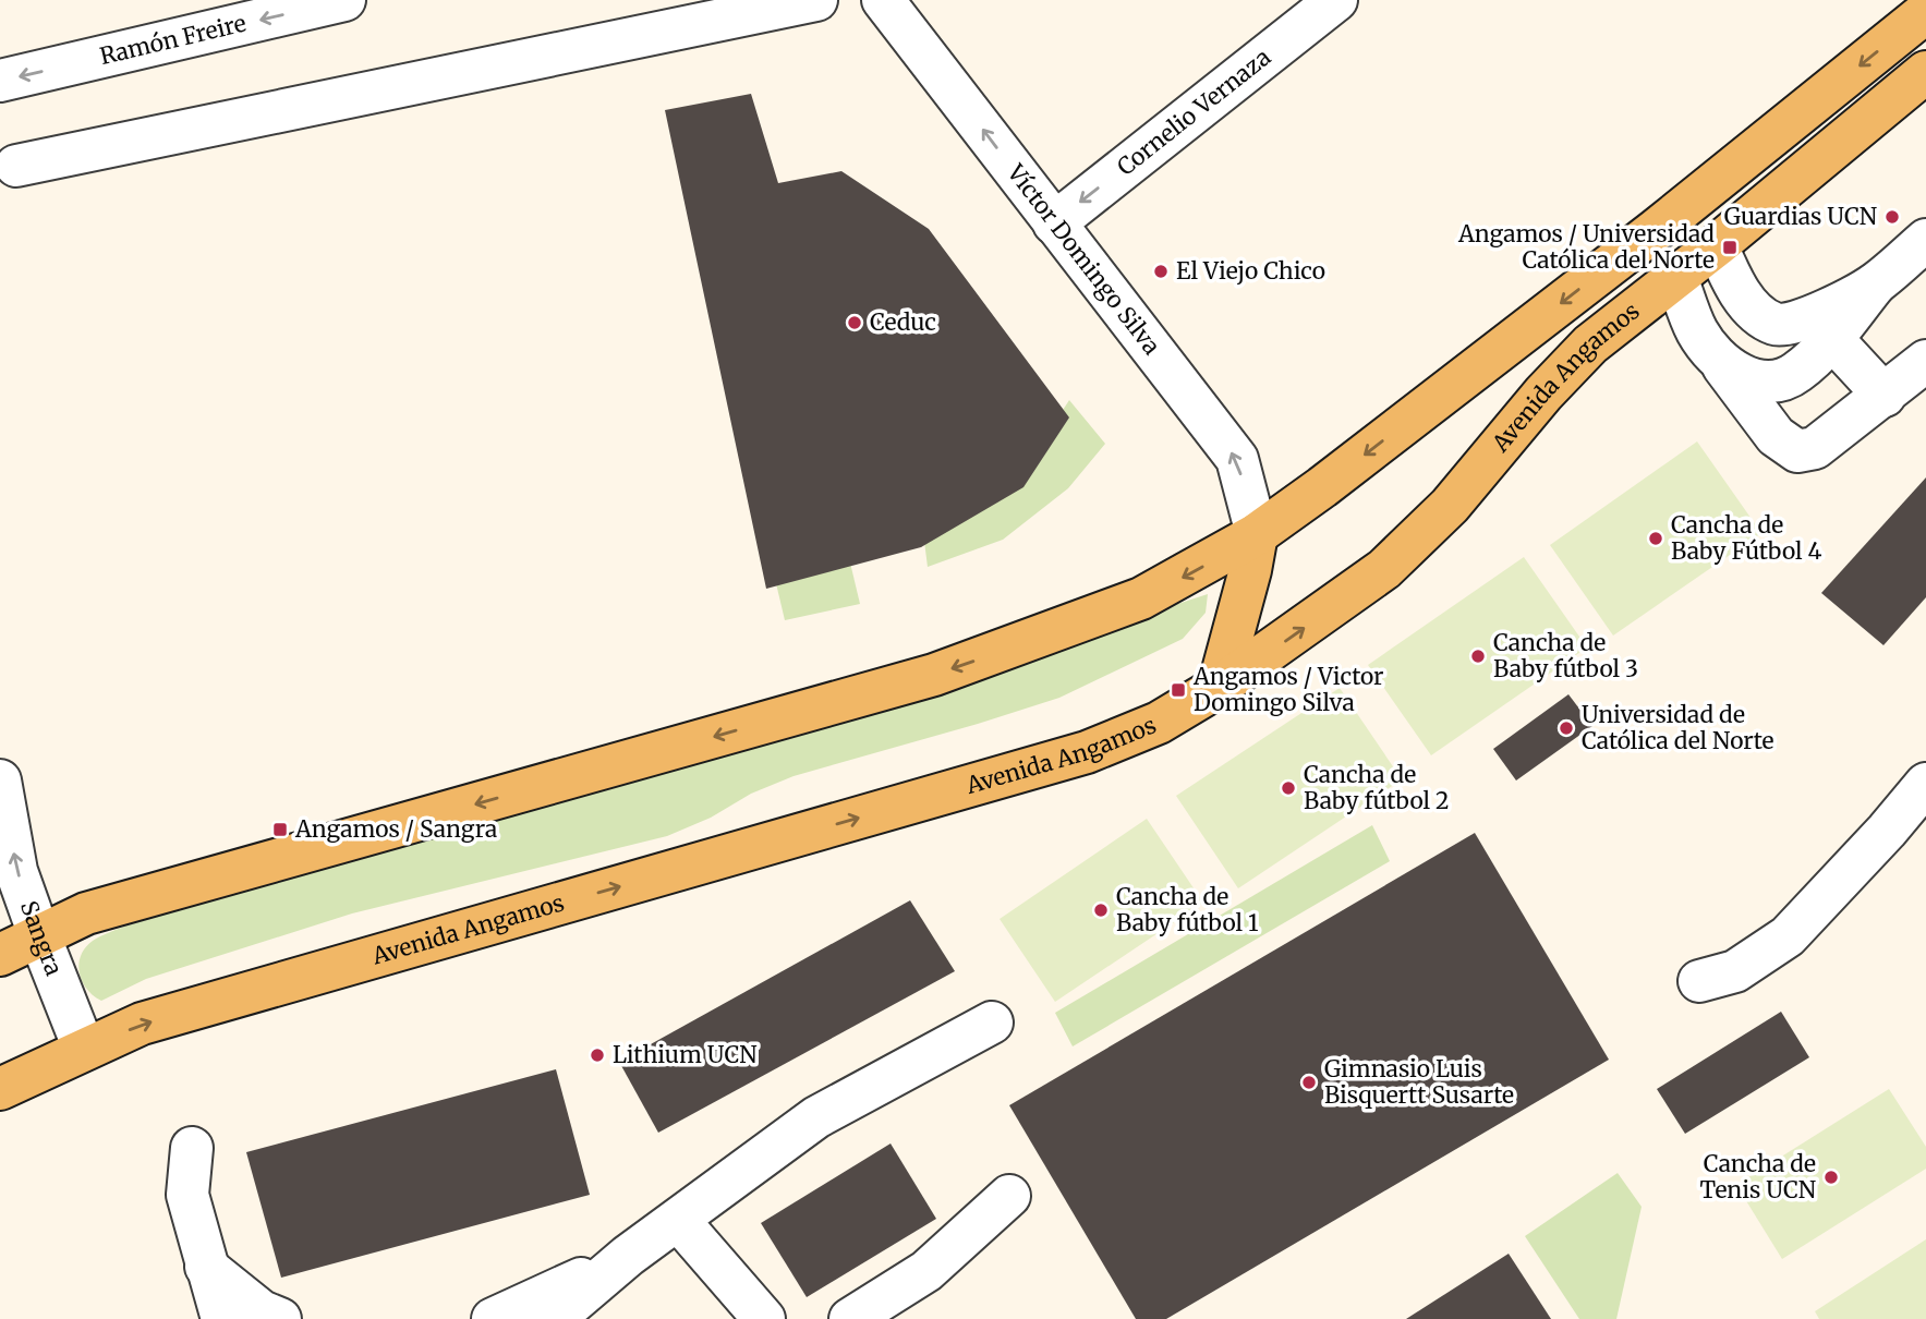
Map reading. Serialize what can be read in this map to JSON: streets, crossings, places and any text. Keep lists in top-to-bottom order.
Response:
{
  "streets": {
    "main road": ["Avenida Angamos"],
    "street": [
      "Ramón Freire",
      "Cornelio Vernaza",
      "Víctor Domingo Silva",
      "Sangra"
    ]
  },
  "crossings": [
    ["Cornelio Vernaza", "Víctor Domingo Silva"],
    ["Avenida Angamos", "Sangra"]
  ],
  "one_way": ["Cornelio Vernaza", "Víctor Domingo Silva", "Sangra"],
  "places": {
    "other": [
      "Guardias UCN",
      "El Viejo Chico",
      "Ceduc",
      "Cancha de Baby Fútbol 4",
      "Cancha de Baby fútbol 3",
      "Universidad de Católica del Norte",
      "Cancha de Baby fútbol 2",
      "Cancha de Baby fútbol 1",
      "Lithium UCN",
      "Gimnasio Luis Bisquertt Susarte",
      "Cancha de Tenis UCN"
    ],
    "transit": ["Angamos / Universidad Católica del Norte", "Angamos / Victor Domingo Silva", "Angamos / Sangra"]
  }
}
